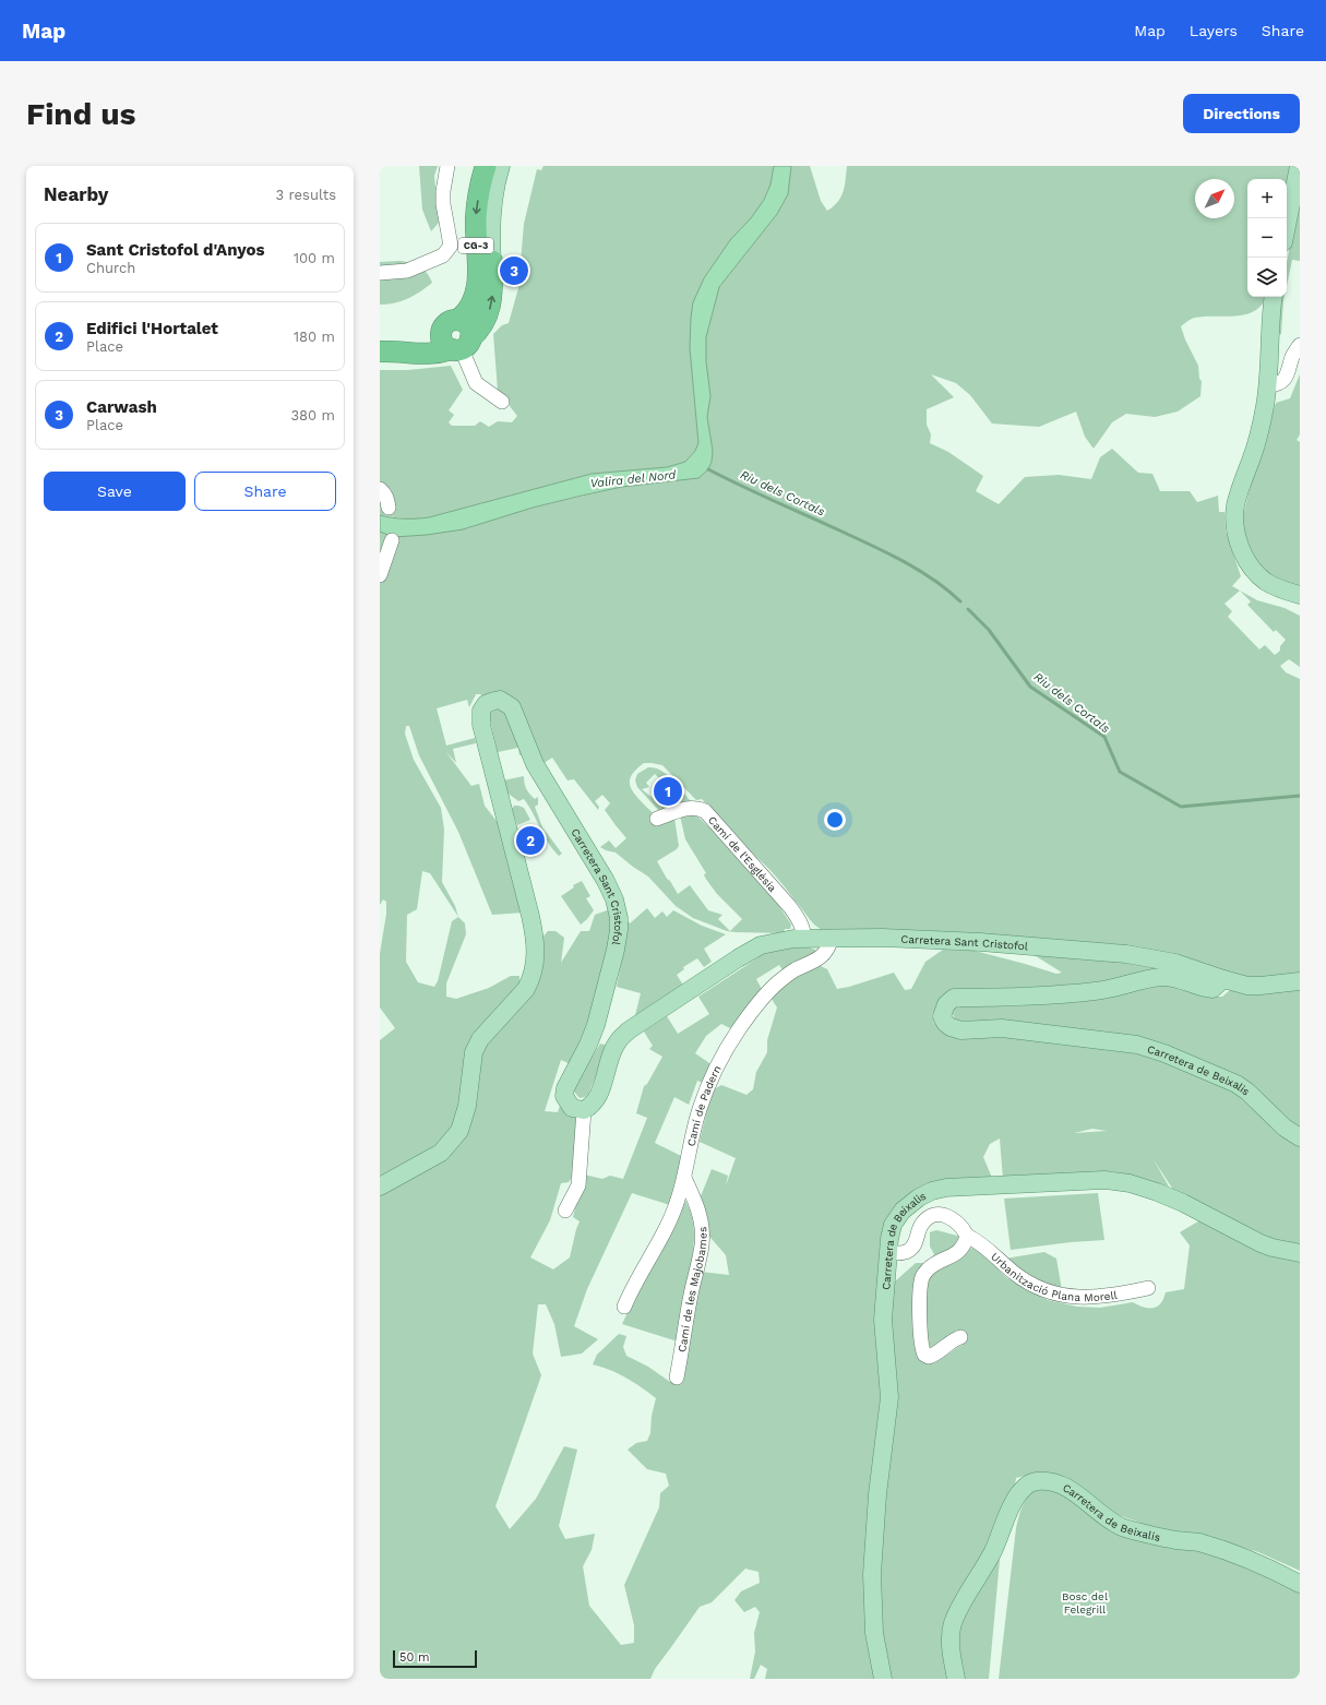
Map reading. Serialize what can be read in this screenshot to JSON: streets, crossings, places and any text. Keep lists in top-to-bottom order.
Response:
{
  "streets": {
    "highway": ["CG-3"],
    "main road": ["Carretera Sant Cristofol", "Carretera de Beixalis"],
    "street": [
      "Camí de l'Església",
      "Camí de Padern",
      "Urbanització Plana Morell",
      "Camí de les Majobames"
    ]
  },
  "crossings": [
    ["Camí de l'Església", "Carretera Sant Cristofol"],
    ["Carretera Sant Cristofol", "Carretera de Beixalis"],
    ["Carretera Sant Cristofol", "Camí de Padern"],
    ["Carretera de Beixalis", "Urbanització Plana Morell"],
    ["Camí de Padern", "Camí de les Majobames"]
  ],
  "water": ["Valira del Nord", "Riu dels Cortals"],
  "parks": ["Bosc del Felegrill"],
  "scale_bar": "50 m",
  "north": "top right",
  "page": {
    "header": "Map",
    "nav": ["Map", "Layers", "Share"],
    "buttons": [
      "Directions",
      ["Save", "Share"]
    ],
    "title": "Find us",
    "heading": ["Nearby", "3 results"],
    "map_buttons": ["+", "−"],
    "list": [
      {
        "mark": "1",
        "name": "Sant Cristofol d'Anyos",
        "note": "Church",
        "value": "100 m"
      },
      {
        "mark": "2",
        "name": "Edifici l'Hortalet",
        "note": "Place",
        "value": "180 m"
      },
      {
        "mark": "3",
        "name": "Carwash",
        "note": "Place",
        "value": "380 m"
      }
    ],
    "pins": ["3", "1", "2"],
    "scale": "50 m"
  }
}
